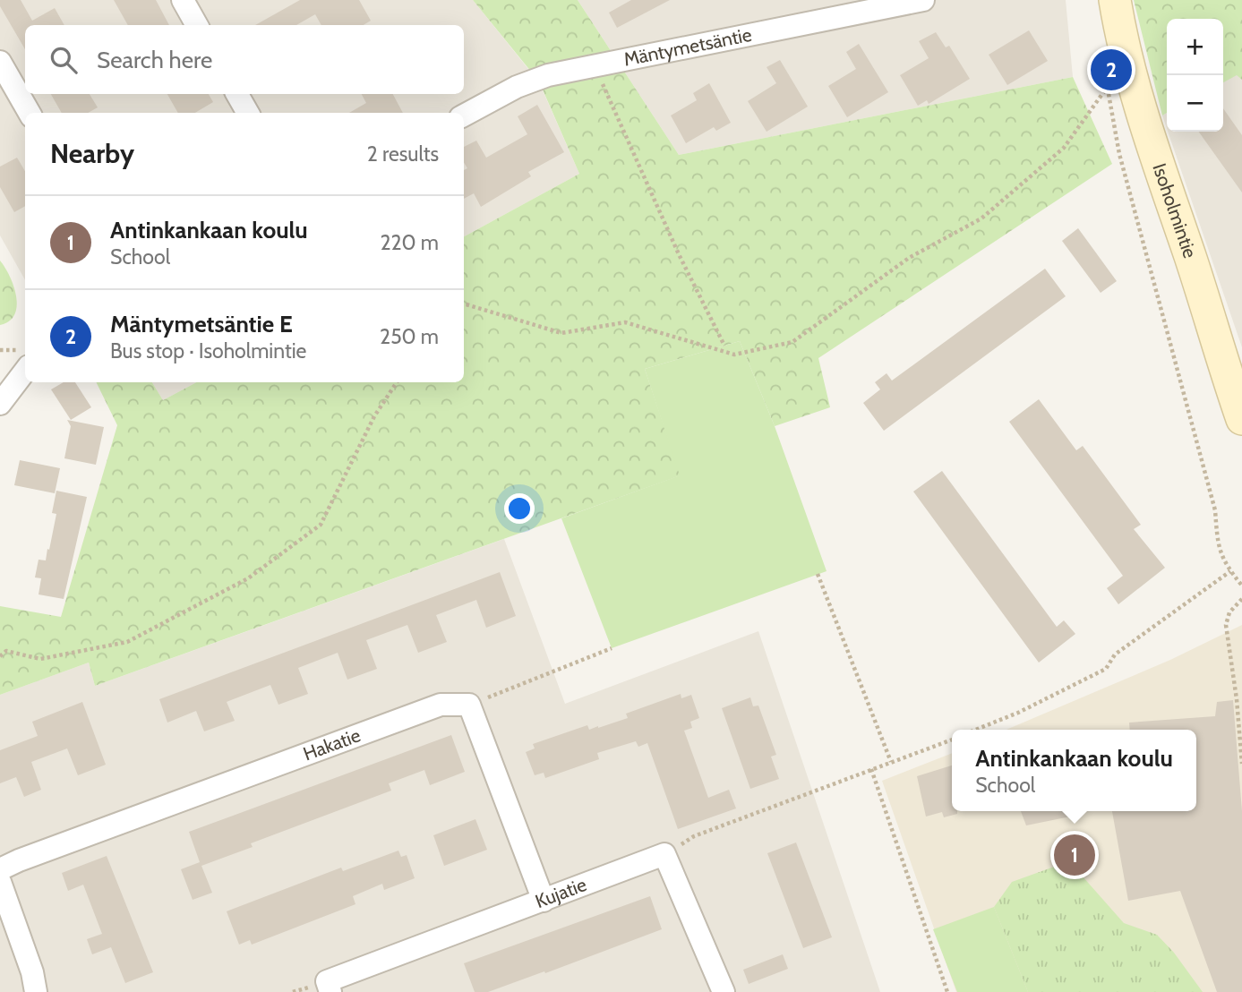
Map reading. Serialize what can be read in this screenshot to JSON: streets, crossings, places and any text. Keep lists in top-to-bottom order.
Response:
{
  "streets": {
    "street": [
      "Mäntymetsäntie",
      "Isoholmintie",
      "Hakatie",
      "Kujatie"
    ]
  },
  "page": {
    "map_buttons": ["+", "−"],
    "search": "Search here",
    "pins": ["2", "1"],
    "heading": ["Nearby", "2 results"],
    "list": [
      {
        "mark": "1",
        "name": "Antinkankaan koulu",
        "note": "School",
        "value": "220 m"
      },
      {
        "mark": "2",
        "name": "Mäntymetsäntie E",
        "note": "Bus stop · Isoholmintie",
        "value": "250 m"
      }
    ],
    "popup": ["Antinkankaan koulu", "School"]
  }
}
